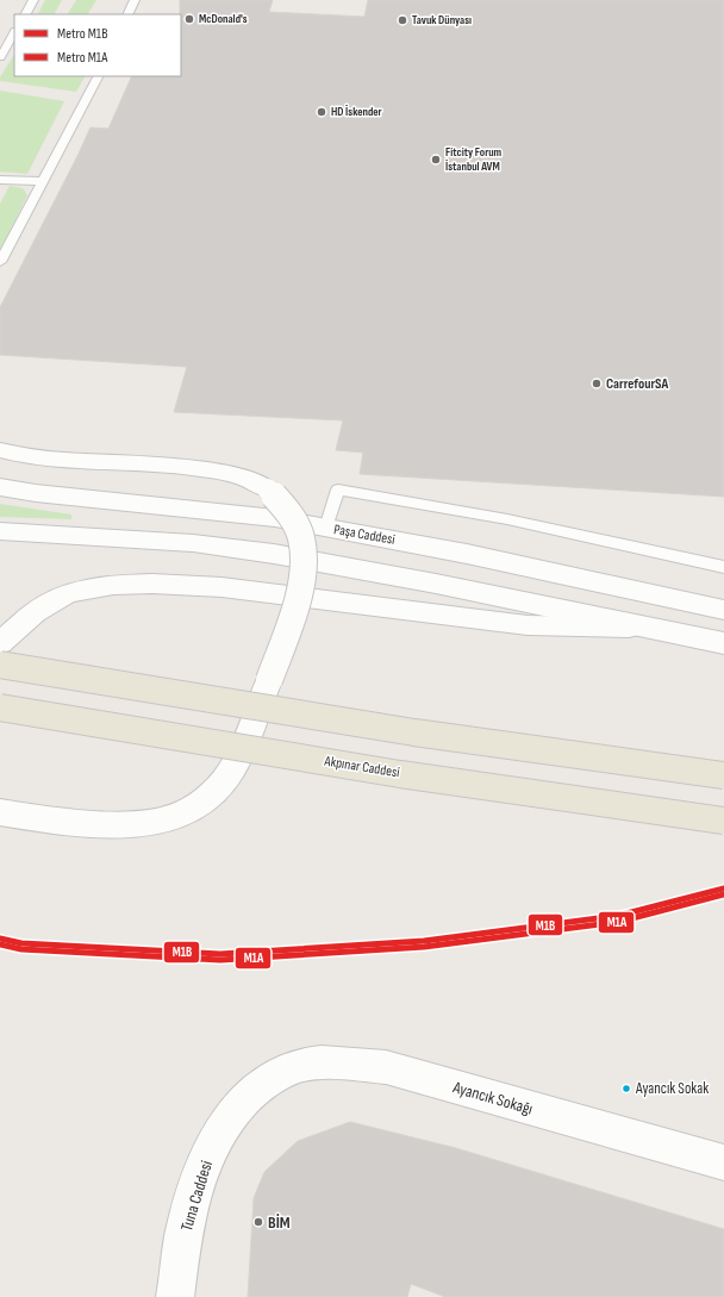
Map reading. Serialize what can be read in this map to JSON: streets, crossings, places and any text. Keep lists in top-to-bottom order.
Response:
{
  "streets": {
    "main road": [
      "Paşa Caddesi",
      "Akpınar Caddesi",
      "Ayancık Sokağı",
      "Tuna Caddesi"
    ]
  },
  "crossings": [
    ["Ayancık Sokağı", "Tuna Caddesi"]
  ],
  "places": [
    "McDonald's",
    "Tavuk Dünyası",
    "HD İskender",
    "Fitcity Forum İstanbul AVM",
    "CarrefourSA",
    "Ayancık Sokak",
    "BİM"
  ],
  "lines": ["metro line M1B", "metro line M1A"],
  "legend": ["Metro M1B", "Metro M1A"]
}
